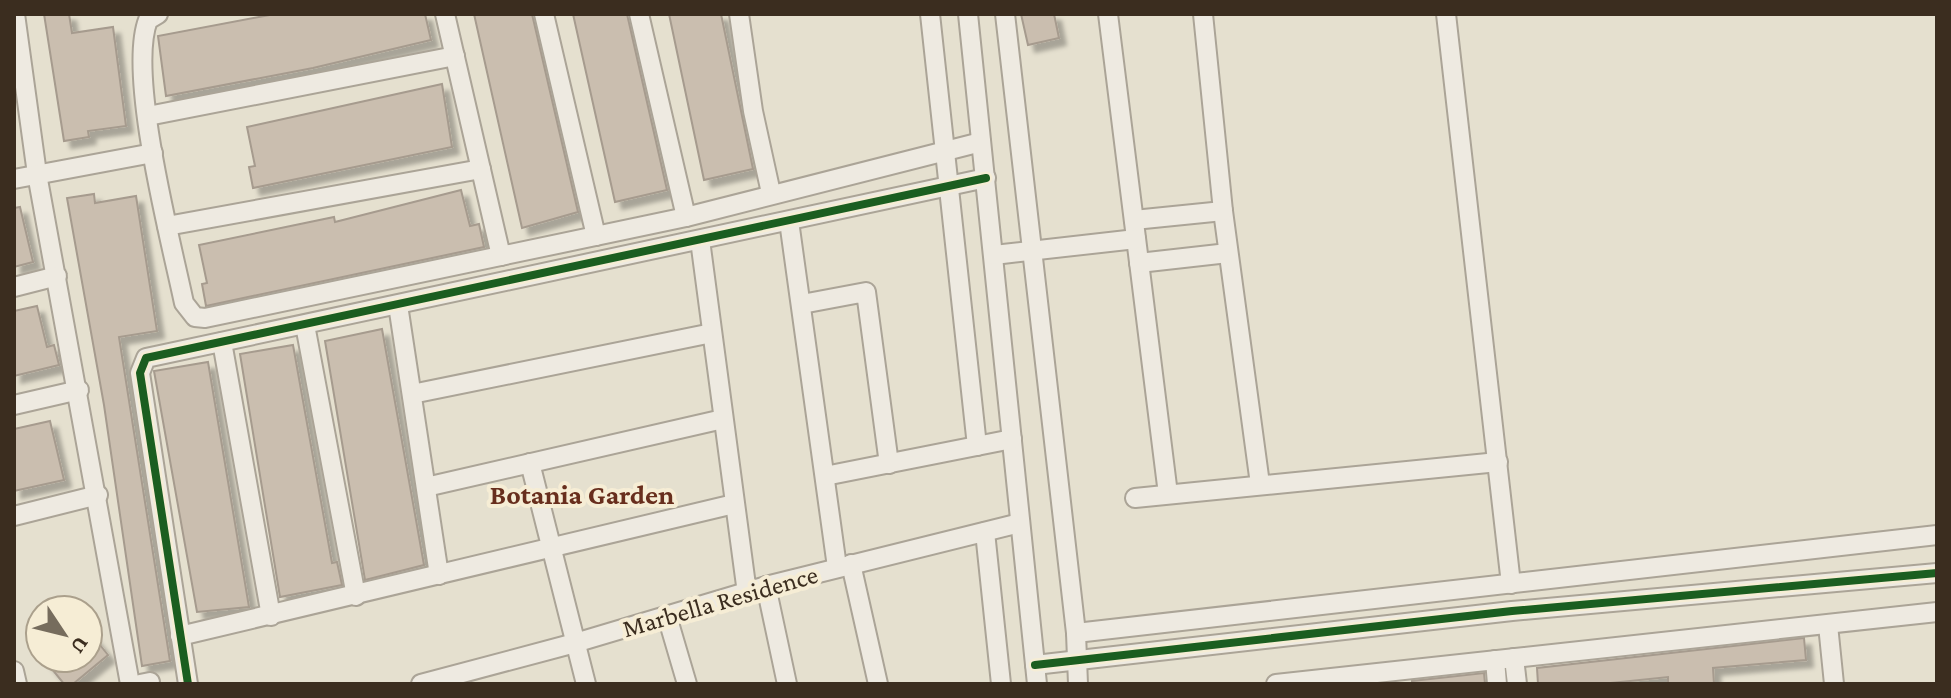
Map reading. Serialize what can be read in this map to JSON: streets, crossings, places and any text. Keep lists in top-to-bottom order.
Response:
{
  "streets": {
    "street": ["Marbella Residence"]
  },
  "districts": ["Botania Garden"],
  "north": "bottom right"
}
